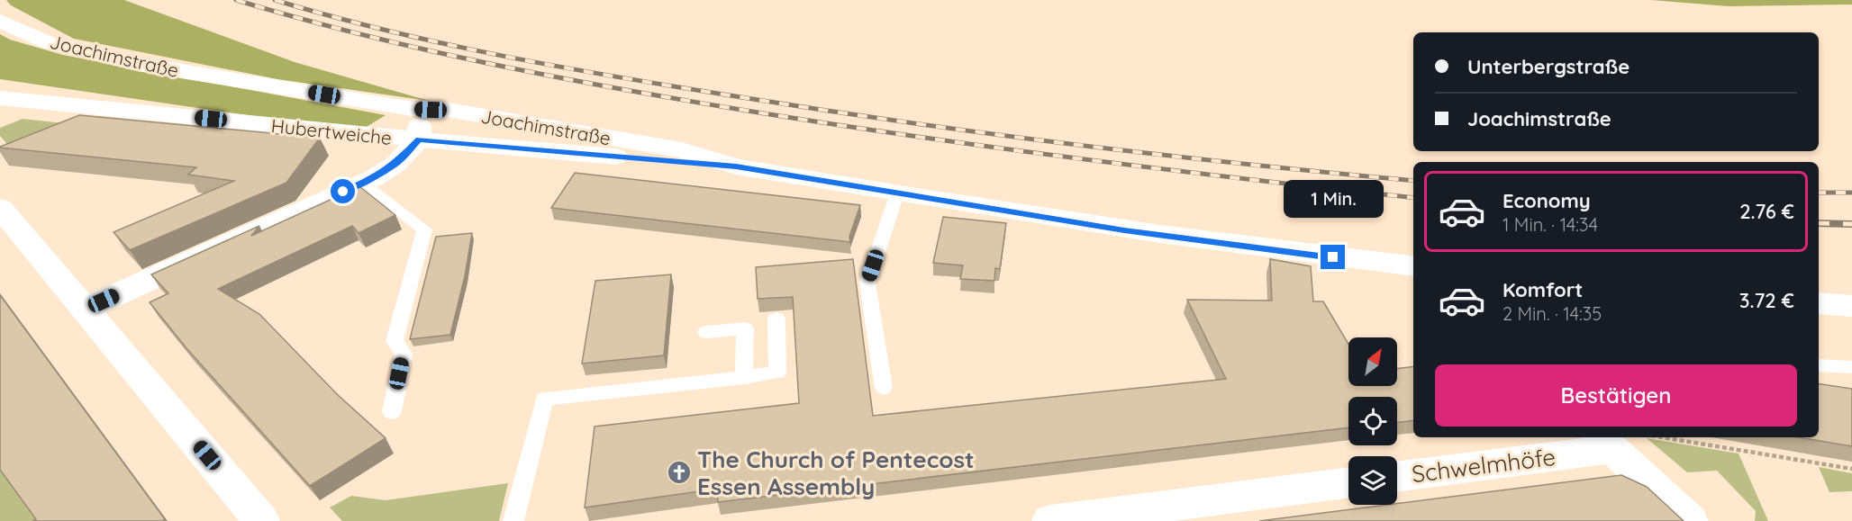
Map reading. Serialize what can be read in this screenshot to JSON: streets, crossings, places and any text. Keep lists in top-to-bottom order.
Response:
{
  "streets": {
    "street": ["Joachimstraße", "Hubertweiche", "Schwelmhöfe"]
  },
  "crossings": [
    ["Joachimstraße", "Hubertweiche"]
  ],
  "places": {
    "church": ["The Church of Pentecost Essen Assembly"]
  },
  "north": "top right",
  "page": {
    "banner": ["Unterbergstraße", "Joachimstraße"],
    "list": [
      {
        "name": "Economy",
        "note": "1 Min. · 14:34",
        "value": "2.76 €"
      },
      {
        "name": "Komfort",
        "note": "2 Min. · 14:35",
        "value": "3.72 €"
      }
    ],
    "bubble": "1 Min.",
    "buttons": "Bestätigen"
  }
}
